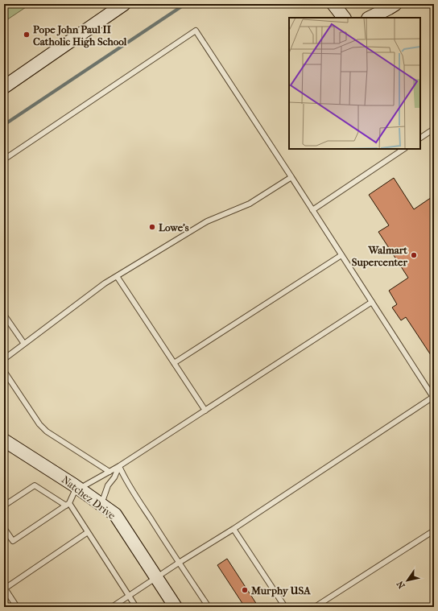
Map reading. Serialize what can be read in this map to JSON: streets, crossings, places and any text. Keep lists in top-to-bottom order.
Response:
{
  "streets": {
    "street": ["Natchez Drive"]
  },
  "places": [
    "Pope John Paul II Catholic High School",
    "Lowe's",
    "Walmart Supercenter",
    "Murphy USA"
  ],
  "north": "bottom left"
}
